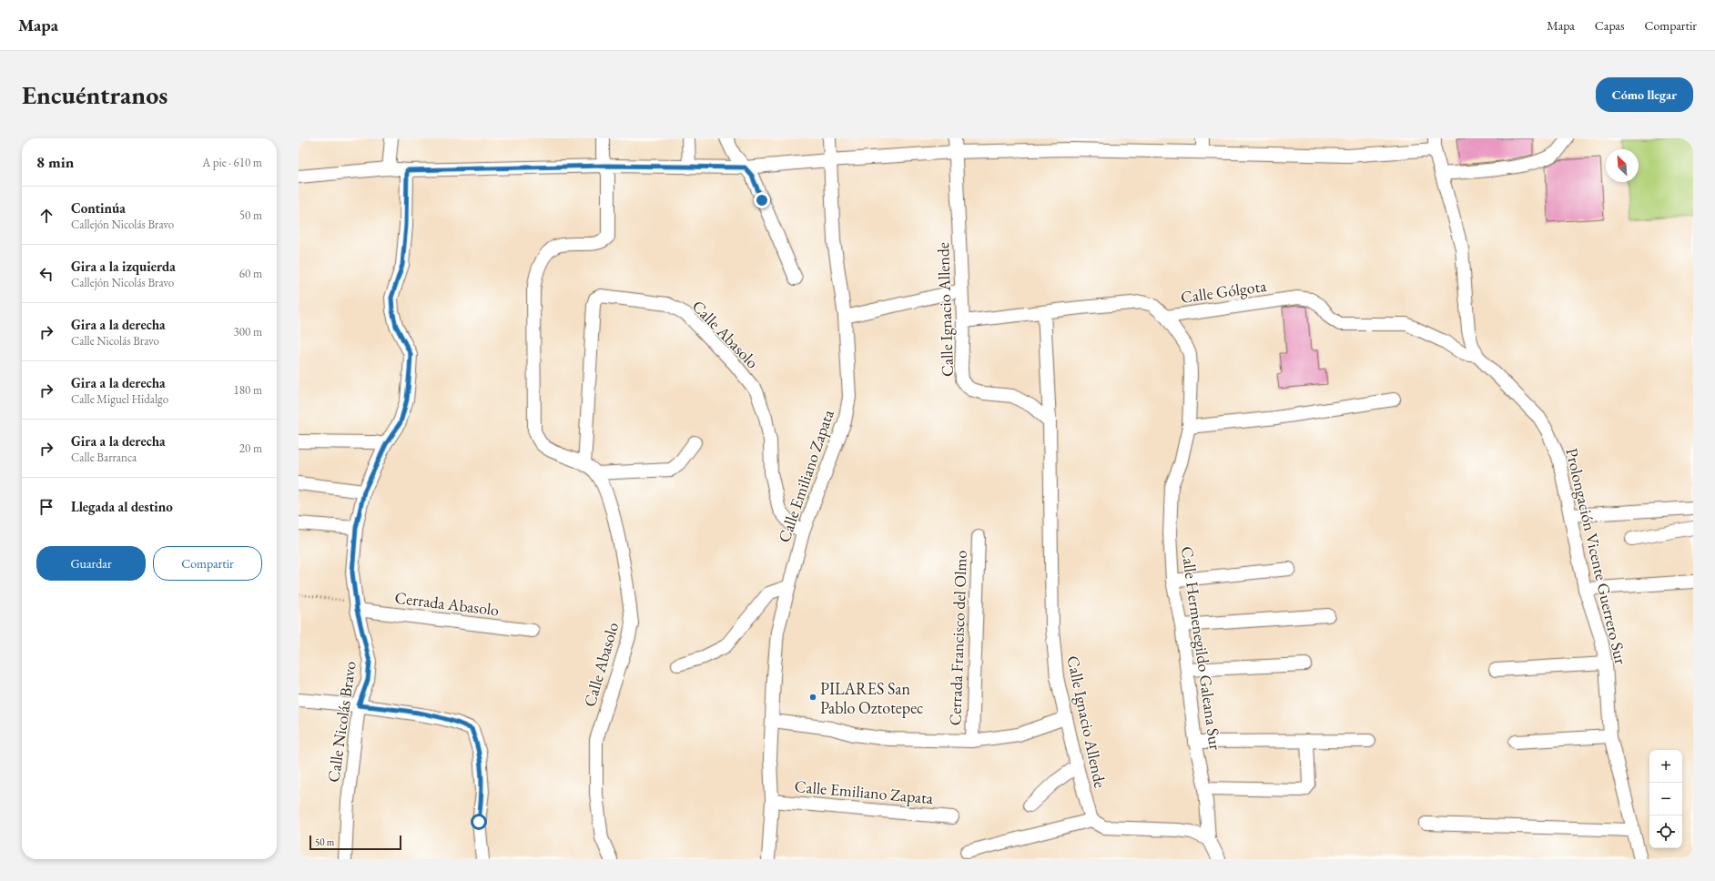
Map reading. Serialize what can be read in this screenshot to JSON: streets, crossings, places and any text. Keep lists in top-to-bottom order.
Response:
{
  "streets": {
    "street": [
      "Calle Gólgota",
      "Calle Ignacio Allende",
      "Calle Abasolo",
      "Calle Emiliano Zapata",
      "Prolongación Vicente Guerrero Sur",
      "Cerrada Abasolo",
      "Cerrada Francisco del Olmo",
      "Calle Hermenegildo Galeana Sur",
      "Calle Nicolás Bravo"
    ]
  },
  "crossings": [
    ["Calle Gólgota", "Calle Ignacio Allende"],
    ["Calle Gólgota", "Prolongación Vicente Guerrero Sur"],
    ["Calle Gólgota", "Calle Hermenegildo Galeana Sur"],
    ["Calle Abasolo", "Calle Emiliano Zapata"],
    ["Cerrada Abasolo", "Calle Nicolás Bravo"]
  ],
  "places": ["PILARES San Pablo Oztotepec"],
  "scale_bar": "50 m",
  "north": "top left",
  "page": {
    "header": "Mapa",
    "nav": ["Mapa", "Capas", "Compartir"],
    "buttons": [
      "Cómo llegar",
      ["Guardar", "Compartir"]
    ],
    "title": "Encuéntranos",
    "heading": ["8 min", "A pie · 610 m"],
    "list": [
      ["Continúa", "Callejón Nicolás Bravo", "50 m"],
      ["Gira a la izquierda", "Callejón Nicolás Bravo", "60 m"],
      ["Gira a la derecha", "Calle Nicolás Bravo", "300 m"],
      ["Gira a la derecha", "Calle Miguel Hidalgo", "180 m"],
      ["Gira a la derecha", "Calle Barranca", "20 m"],
      "Llegada al destino"
    ],
    "map_buttons": ["+", "−"],
    "scale": "50 m"
  }
}
